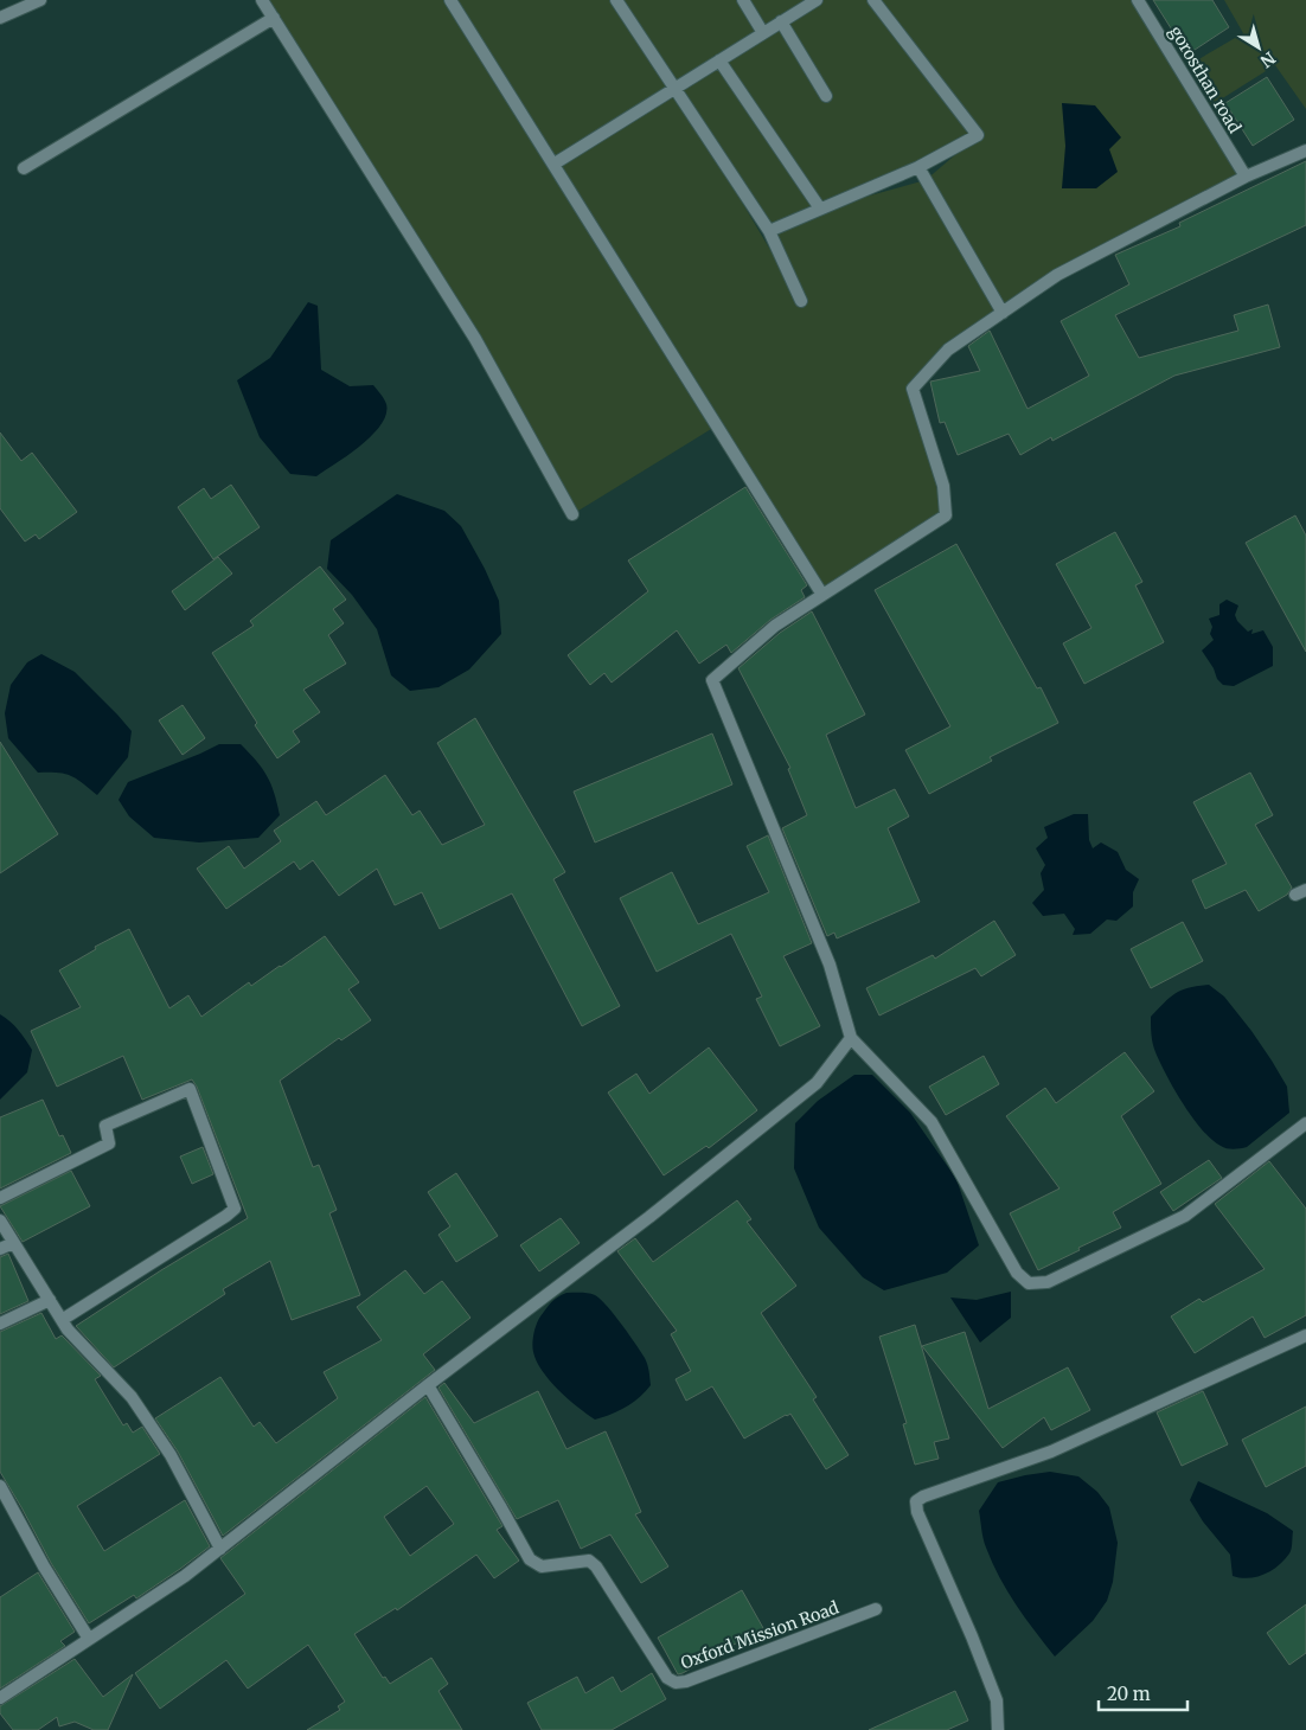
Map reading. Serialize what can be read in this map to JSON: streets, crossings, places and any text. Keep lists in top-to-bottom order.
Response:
{
  "streets": {
    "street": ["gorosthan road", "Oxford Mission Road"]
  },
  "scale_bar": "20 m",
  "north": "bottom right"
}
